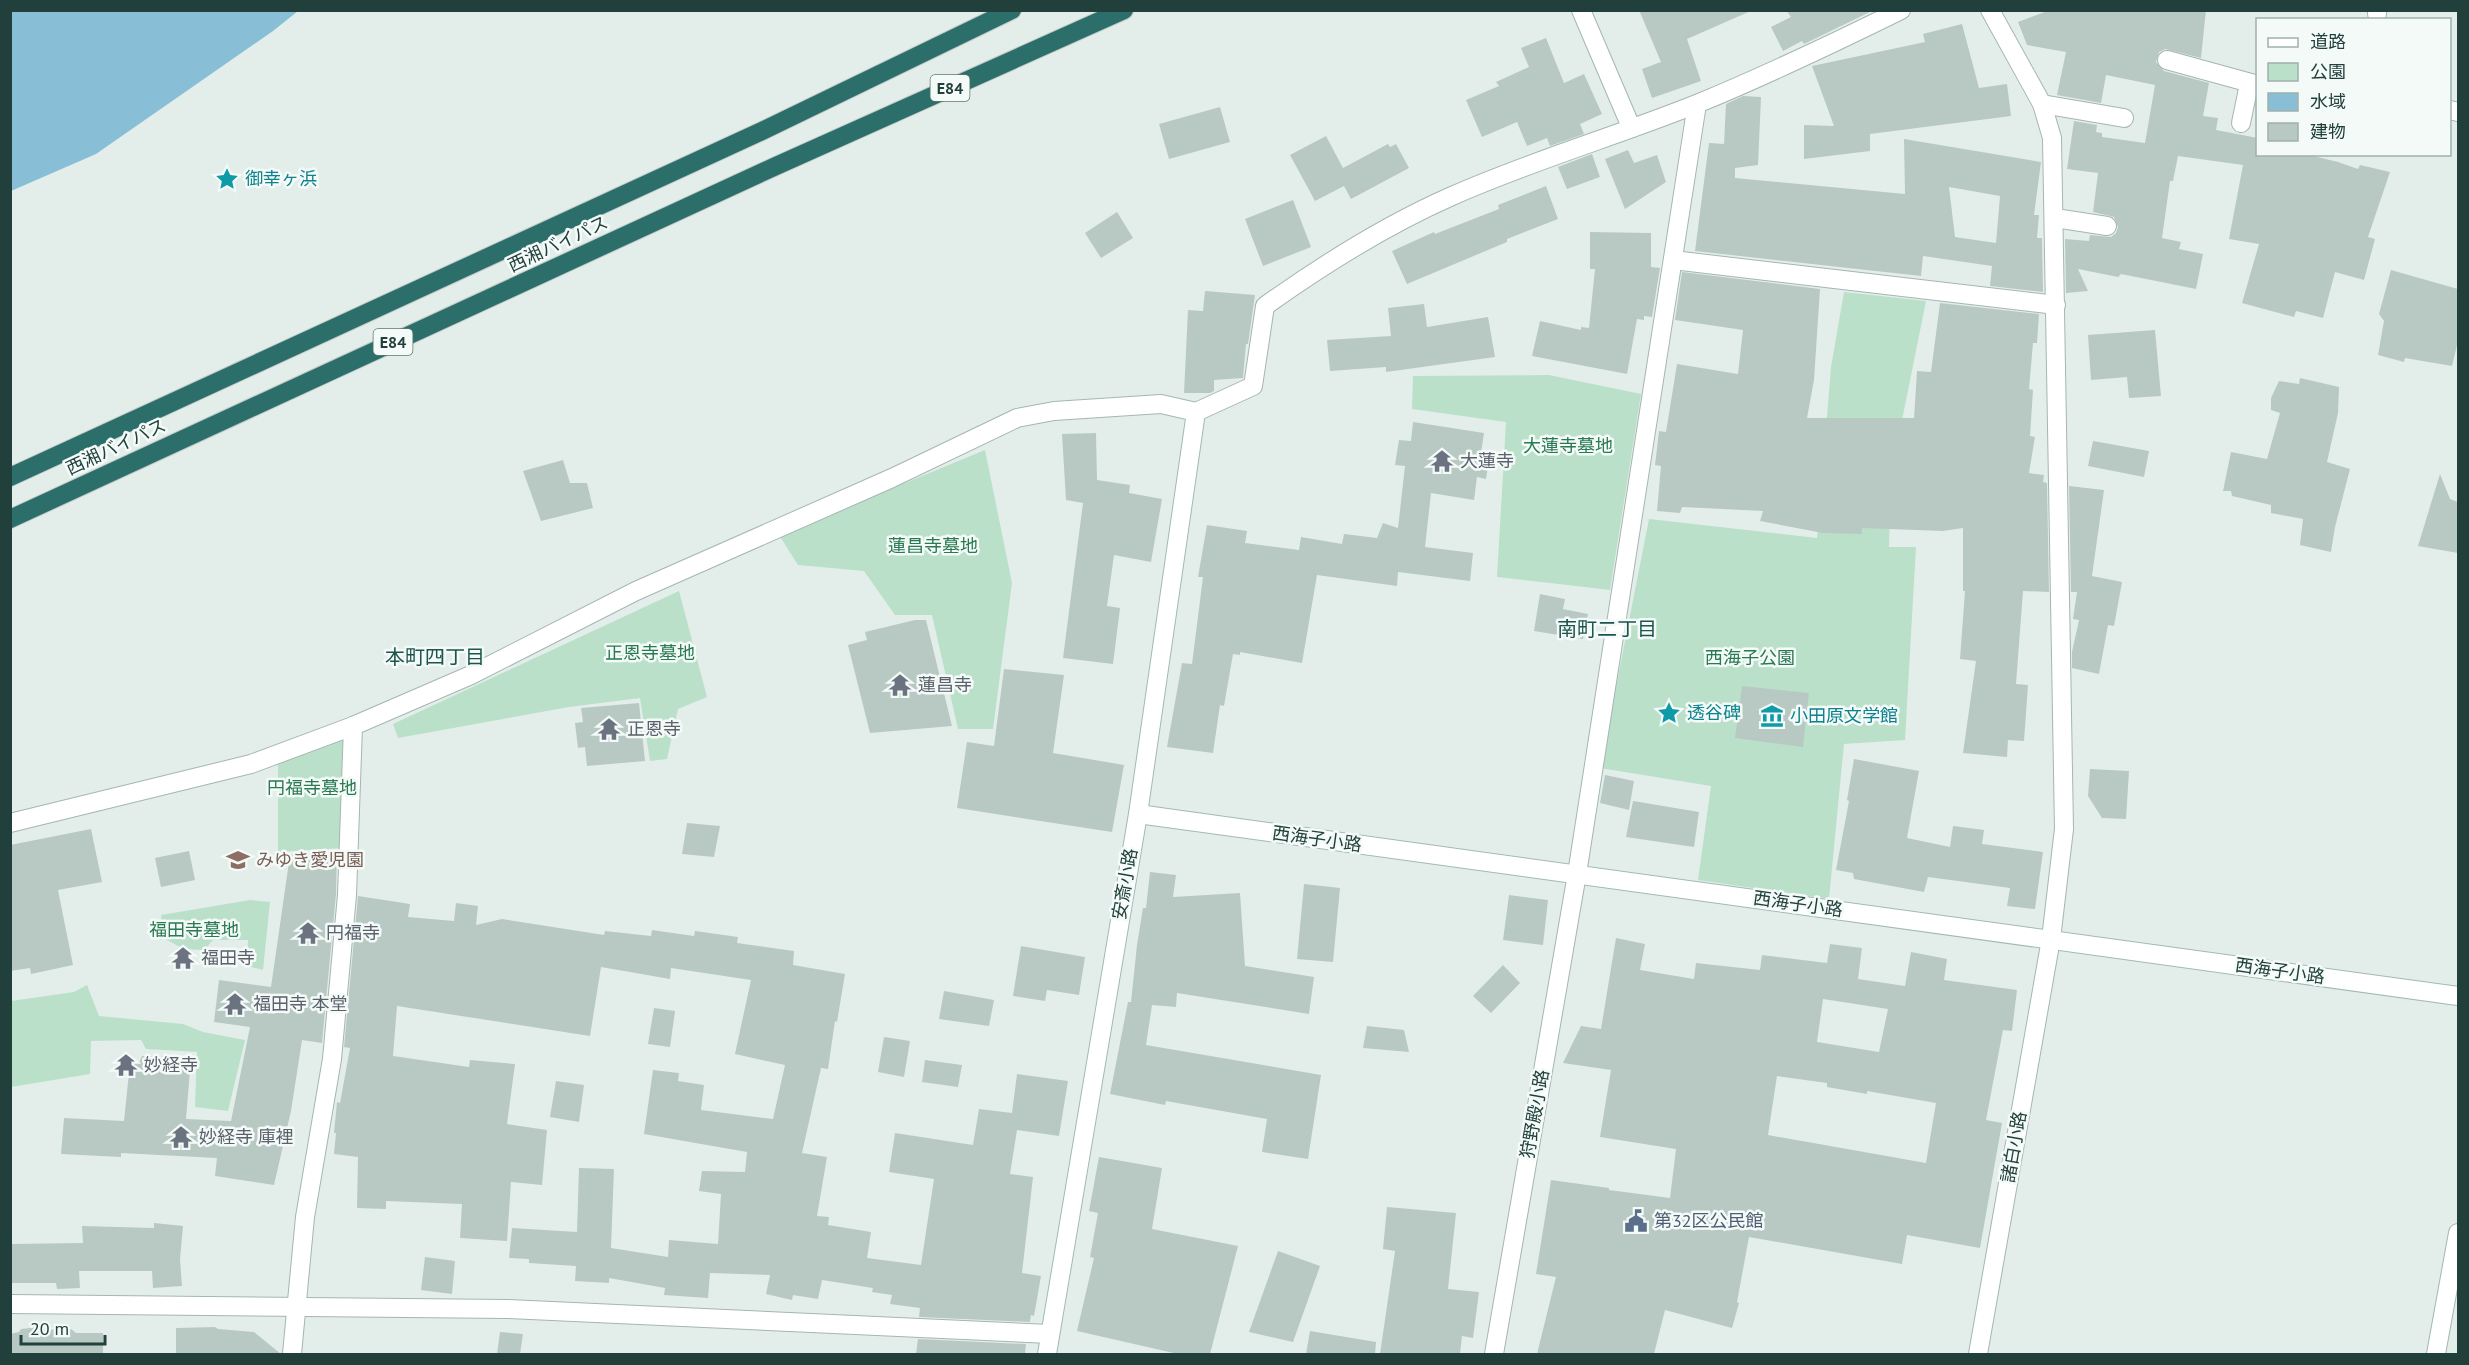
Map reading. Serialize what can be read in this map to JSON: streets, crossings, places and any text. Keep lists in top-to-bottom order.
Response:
{
  "streets": {
    "highway": ["E84", "西湘バイパス"],
    "street": [
      "西海子小路",
      "安斎小路",
      "狩野殿小路",
      "諸白小路"
    ]
  },
  "crossings": [
    ["西海子小路", "安斎小路"],
    ["西海子小路", "狩野殿小路"],
    ["西海子小路", "諸白小路"]
  ],
  "districts": ["南町二丁目", "本町四丁目"],
  "parks": [
    "大蓮寺墓地",
    "蓮昌寺墓地",
    "正恩寺墓地",
    "西海子公園",
    "円福寺墓地",
    "福田寺墓地"
  ],
  "places": {
    "place": ["御幸ヶ浜", "透谷碑"],
    "temple": [
      "大蓮寺",
      "蓮昌寺",
      "正恩寺",
      "円福寺",
      "福田寺",
      "福田寺 本堂",
      "妙経寺",
      "妙経寺 庫裡"
    ],
    "museum": ["小田原文学館"],
    "school or university": ["みゆき愛児園"],
    "public building": ["第32区公民館"]
  },
  "legend": [
    "道路",
    "公園",
    "水域",
    "建物"
  ],
  "scale_bar": "20 m"
}
